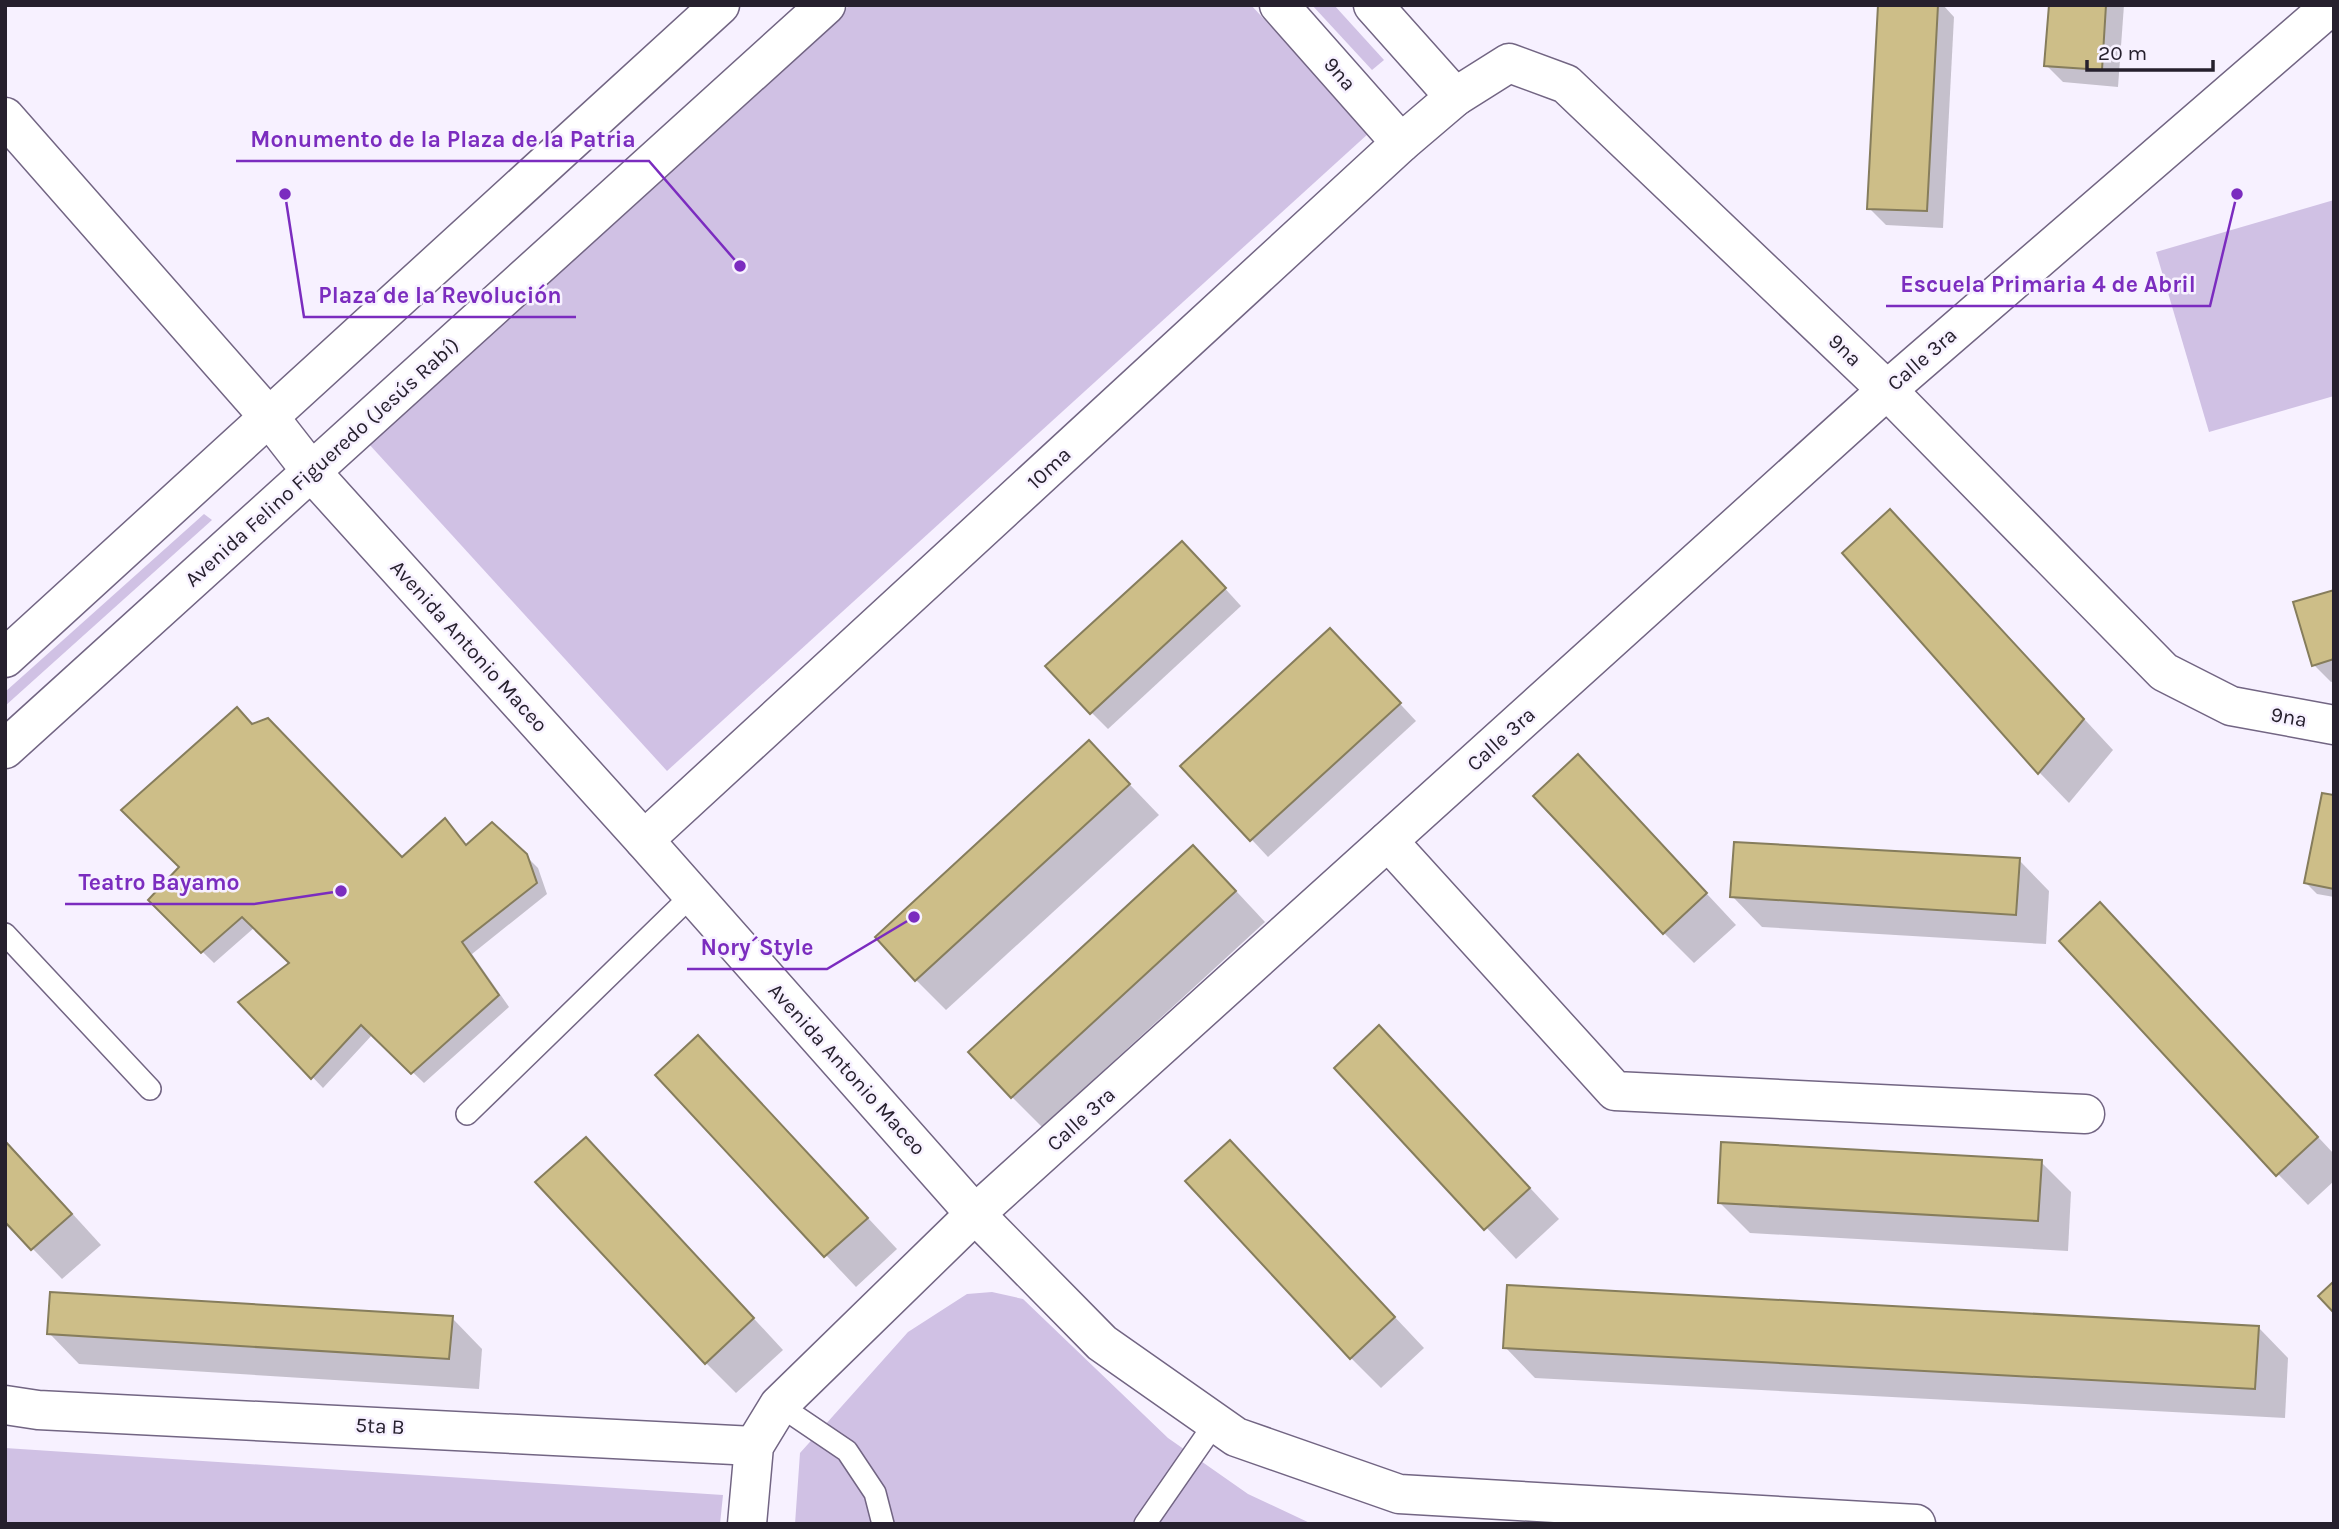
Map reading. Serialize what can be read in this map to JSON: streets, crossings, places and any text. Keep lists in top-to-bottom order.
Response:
{
  "streets": {
    "street": [
      "9na",
      "Calle 3ra",
      "Avenida Felino Figueredo (Jesús Rabí)",
      "10ma",
      "Avenida Antonio Maceo",
      "5ta B"
    ]
  },
  "crossings": [
    ["9na", "Calle 3ra"],
    ["9na", "10ma"],
    ["Calle 3ra", "Avenida Antonio Maceo"],
    ["Calle 3ra", "5ta B"],
    ["Avenida Felino Figueredo (Jesús Rabí)", "Avenida Antonio Maceo"],
    ["10ma", "Avenida Antonio Maceo"]
  ],
  "places": [
    "Plaza de la Revolución",
    "Escuela Primaria 4 de Abril",
    "Monumento de la Plaza de la Patria",
    "Teatro Bayamo",
    "Nory´Style"
  ],
  "scale_bar": "20 m"
}
